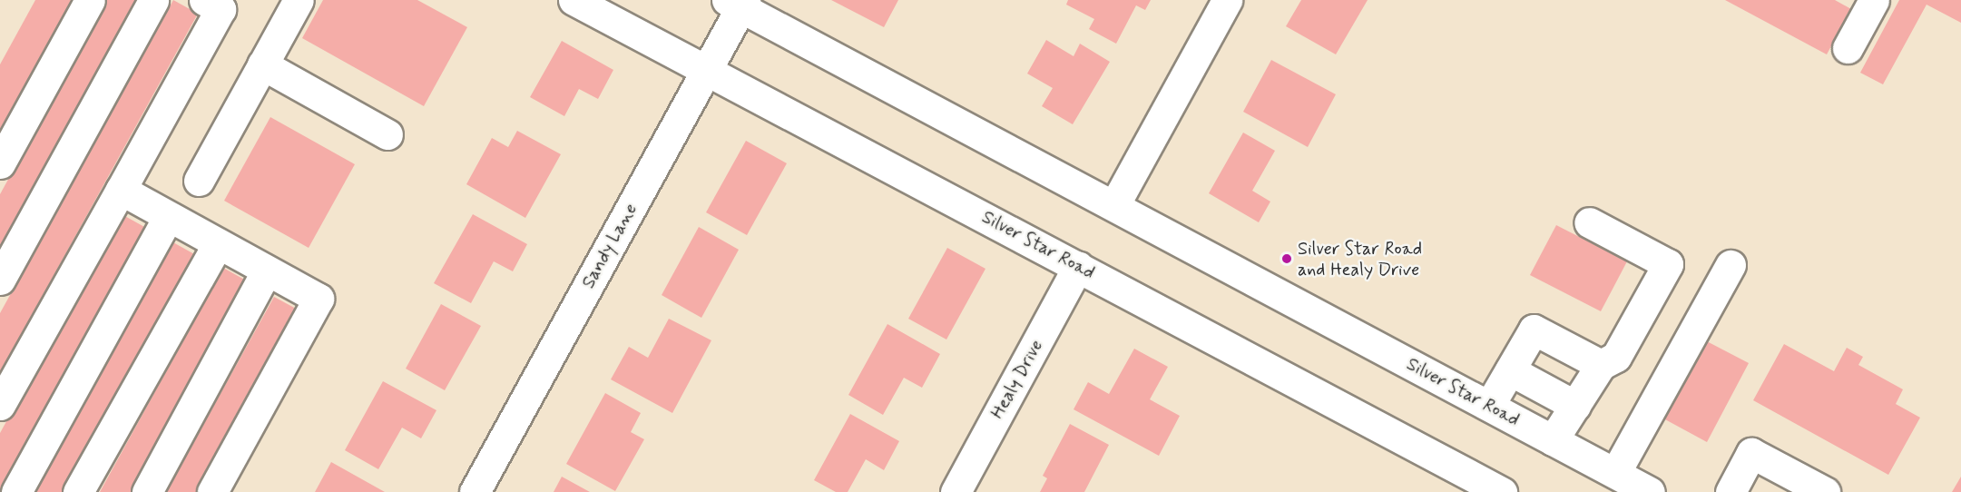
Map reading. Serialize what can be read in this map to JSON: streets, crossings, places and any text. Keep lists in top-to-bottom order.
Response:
{
  "streets": {
    "main road": ["Silver Star Road", "Sandy Lane", "Healy Drive"]
  },
  "crossings": [
    ["Silver Star Road", "Sandy Lane"],
    ["Silver Star Road", "Healy Drive"]
  ],
  "places": ["Silver Star Road and Healy Drive"]
}
